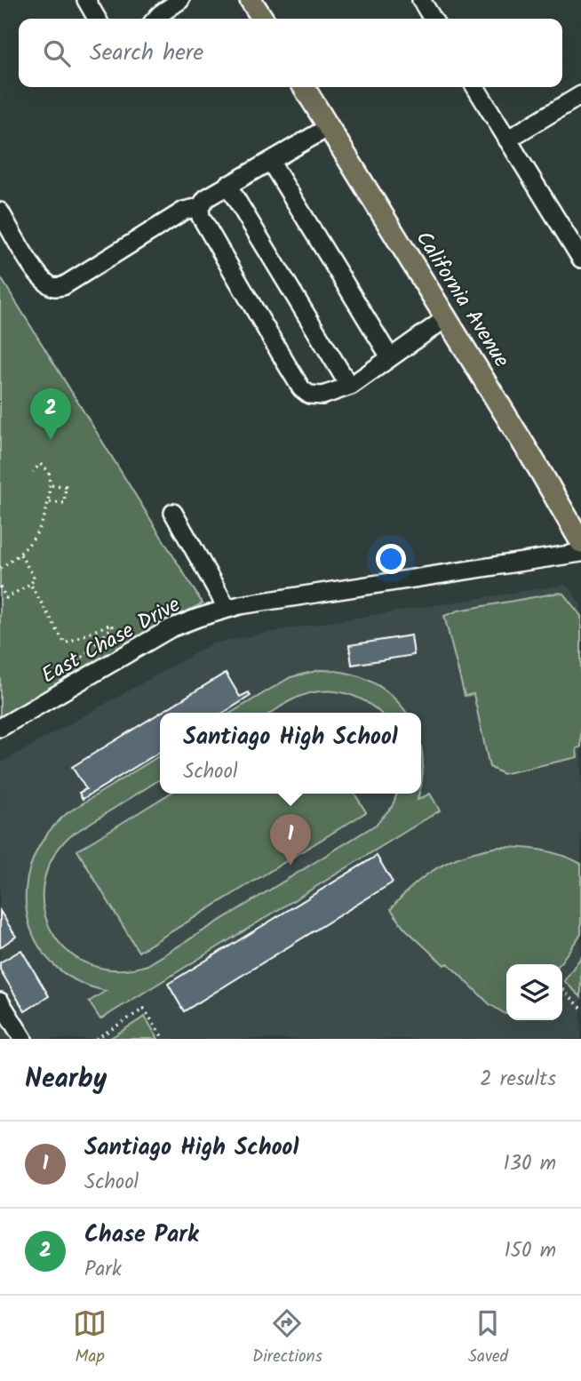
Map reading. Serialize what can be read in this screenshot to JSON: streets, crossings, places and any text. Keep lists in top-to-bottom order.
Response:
{
  "streets": {
    "main road": ["California Avenue"],
    "street": ["East Chase Drive"]
  },
  "page": {
    "search": "Search here",
    "pins": ["2", "1"],
    "popup": ["Santiago High School", "School"],
    "heading": ["Nearby", "2 results"],
    "list": [
      {
        "mark": "1",
        "name": "Santiago High School",
        "note": "School",
        "value": "130 m"
      },
      {
        "mark": "2",
        "name": "Chase Park",
        "note": "Park",
        "value": "150 m"
      }
    ],
    "nav": ["Map", "Directions", "Saved"]
  }
}
